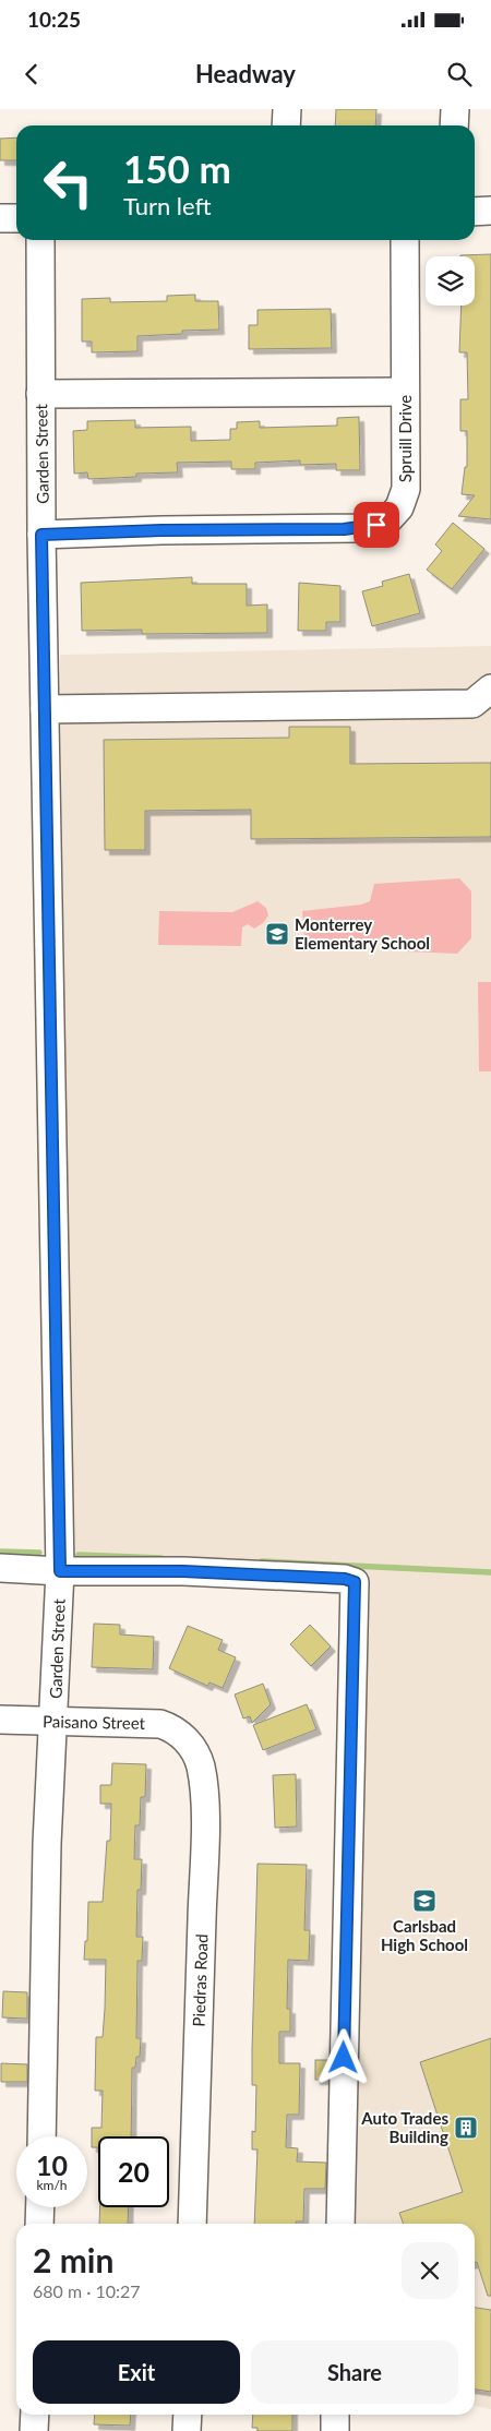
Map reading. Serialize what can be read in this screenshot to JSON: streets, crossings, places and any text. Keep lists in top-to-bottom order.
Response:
{
  "streets": {
    "street": [
      "Spruill Drive",
      "Garden Street",
      "Paisano Street",
      "Piedras Road"
    ]
  },
  "crossings": [
    ["Spruill Drive", "Garden Street"],
    ["Garden Street", "Paisano Street"],
    ["Paisano Street", "Piedras Road"]
  ],
  "places": {
    "school or university": ["Monterrey Elementary School", "Carlsbad High School"],
    "building": ["Auto Trades Building"]
  },
  "page": {
    "status": "10:25",
    "header": "Headway",
    "turn": ["150 m", "Turn left"],
    "speed": "10 km/h",
    "limit": "20",
    "heading": ["2 min", "680 m · 10:27"],
    "buttons": ["Exit", "Share"]
  }
}
